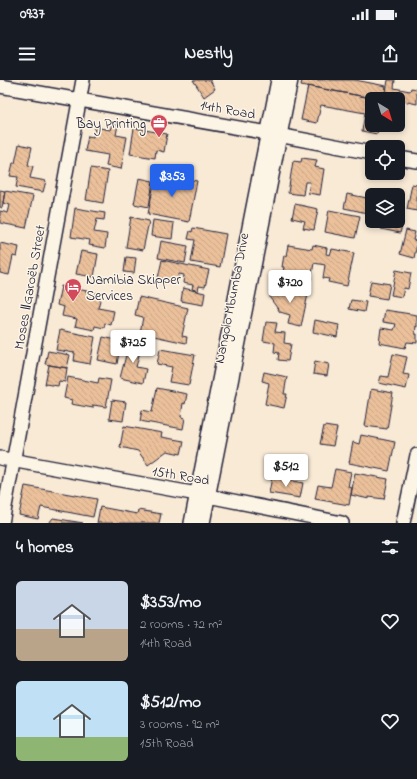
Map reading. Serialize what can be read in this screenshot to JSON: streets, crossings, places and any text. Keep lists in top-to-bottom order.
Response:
{
  "streets": {
    "street": [
      "14th Road",
      "Moses ǁGaroëb Street",
      "Nangolo Mbumba Drive",
      "15th Road"
    ]
  },
  "crossings": [
    ["14th Road", "Moses ǁGaroëb Street"],
    ["14th Road", "Nangolo Mbumba Drive"],
    ["Moses ǁGaroëb Street", "15th Road"],
    ["Nangolo Mbumba Drive", "15th Road"]
  ],
  "places": {
    "office": ["Bay Printing"],
    "hotel": ["Namibia Skipper Services"]
  },
  "north": "bottom right",
  "page": {
    "status": "09:37",
    "header": "Nestly",
    "price": [
      "$353",
      "$720",
      "$725",
      "$512"
    ],
    "heading": "4 homes",
    "list": [
      {
        "name": "$353/mo",
        "note": "2 rooms · 72 m² · 14th Road"
      },
      {
        "name": "$512/mo",
        "note": "3 rooms · 92 m² · 15th Road"
      }
    ]
  }
}
